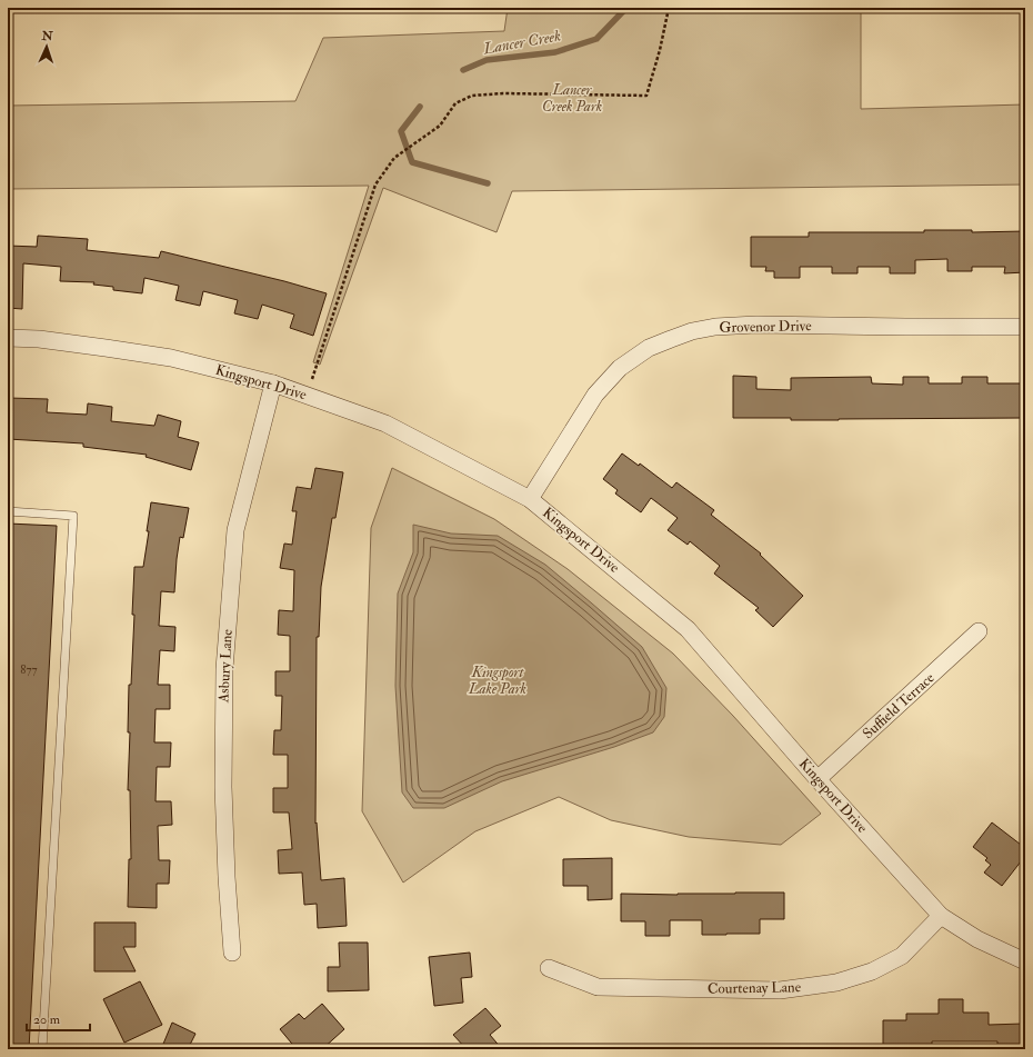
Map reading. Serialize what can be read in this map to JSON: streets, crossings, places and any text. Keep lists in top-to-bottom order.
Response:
{
  "streets": {
    "street": [
      "Grovenor Drive",
      "Kingsport Drive",
      "Asbury Lane",
      "Suffield Terrace",
      "Courtenay Lane"
    ]
  },
  "crossings": [
    ["Grovenor Drive", "Kingsport Drive"],
    ["Kingsport Drive", "Asbury Lane"],
    ["Kingsport Drive", "Suffield Terrace"],
    ["Kingsport Drive", "Courtenay Lane"]
  ],
  "water": ["Lancer Creek"],
  "parks": ["Lancer Creek Park", "Kingsport Lake Park"],
  "house_numbers": ["877"],
  "scale_bar": "20 m",
  "north": "top"
}
